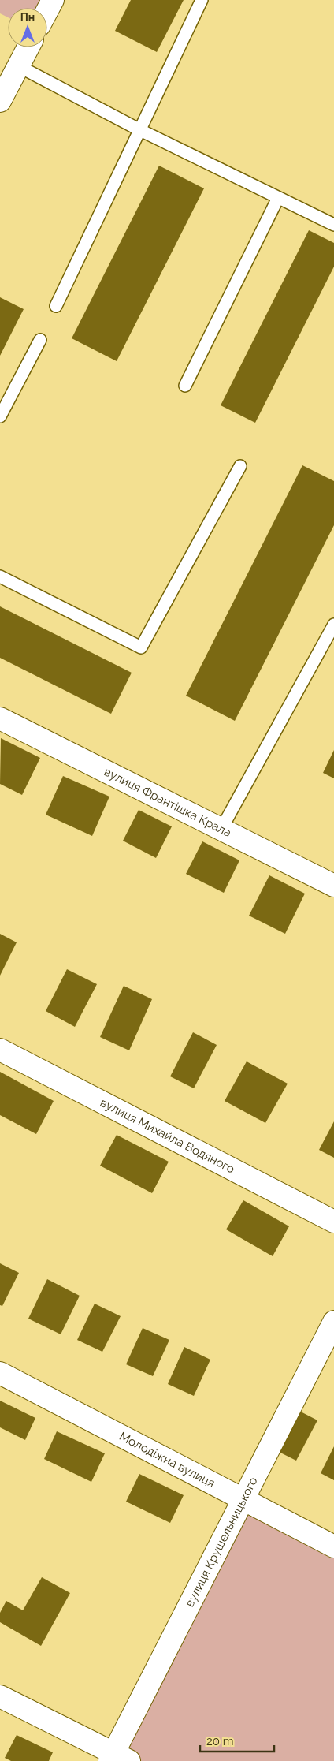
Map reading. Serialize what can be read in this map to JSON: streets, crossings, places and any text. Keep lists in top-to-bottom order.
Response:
{
  "streets": {
    "street": [
      "вулиця Франтішка Крала",
      "вулиця Михайла Водяного",
      "Молодіжна вулиця",
      "вулиця Крушельницького"
    ]
  },
  "crossings": [
    ["Молодіжна вулиця", "вулиця Крушельницького"]
  ],
  "scale_bar": "20 m",
  "north": "top"
}
